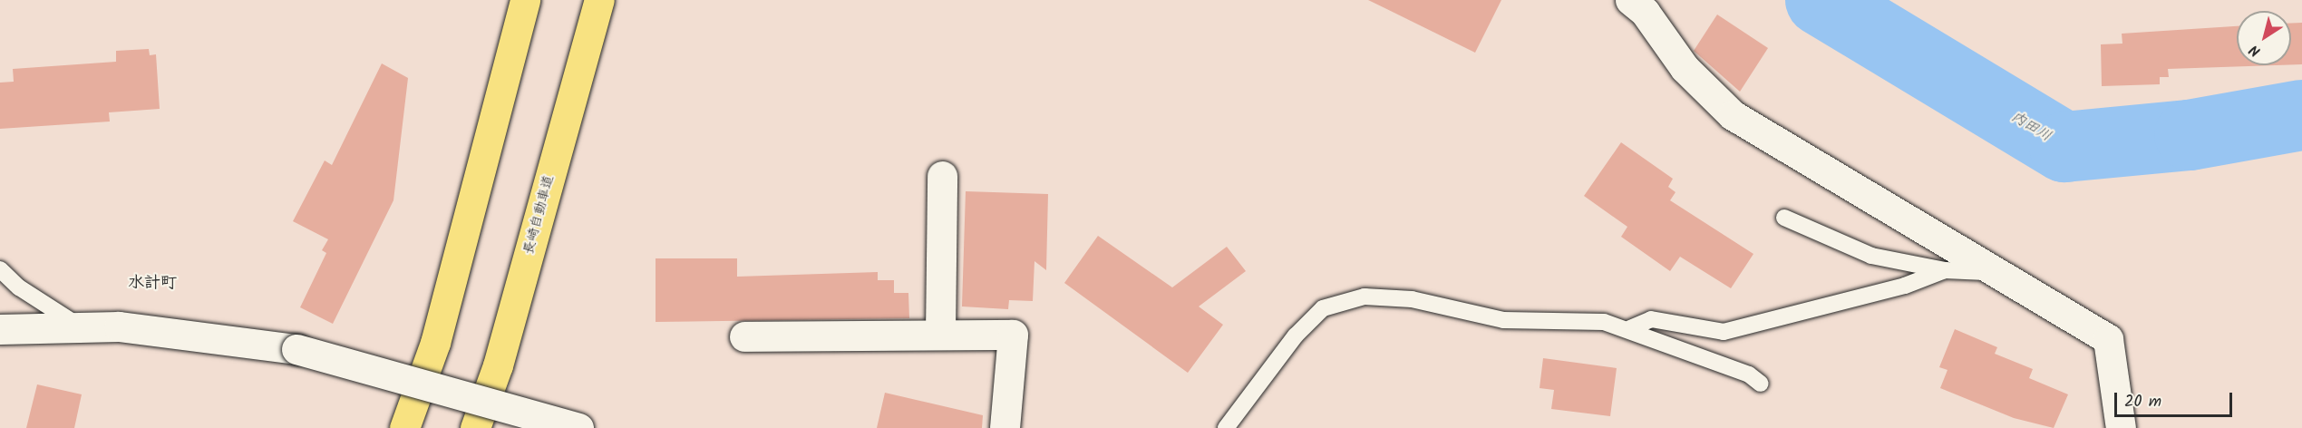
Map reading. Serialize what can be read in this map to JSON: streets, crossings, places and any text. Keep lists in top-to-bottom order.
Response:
{
  "streets": {
    "highway": ["長崎自動車道"]
  },
  "districts": ["水計町"],
  "water": ["内田川"],
  "scale_bar": "20 m",
  "north": "bottom left"
}
